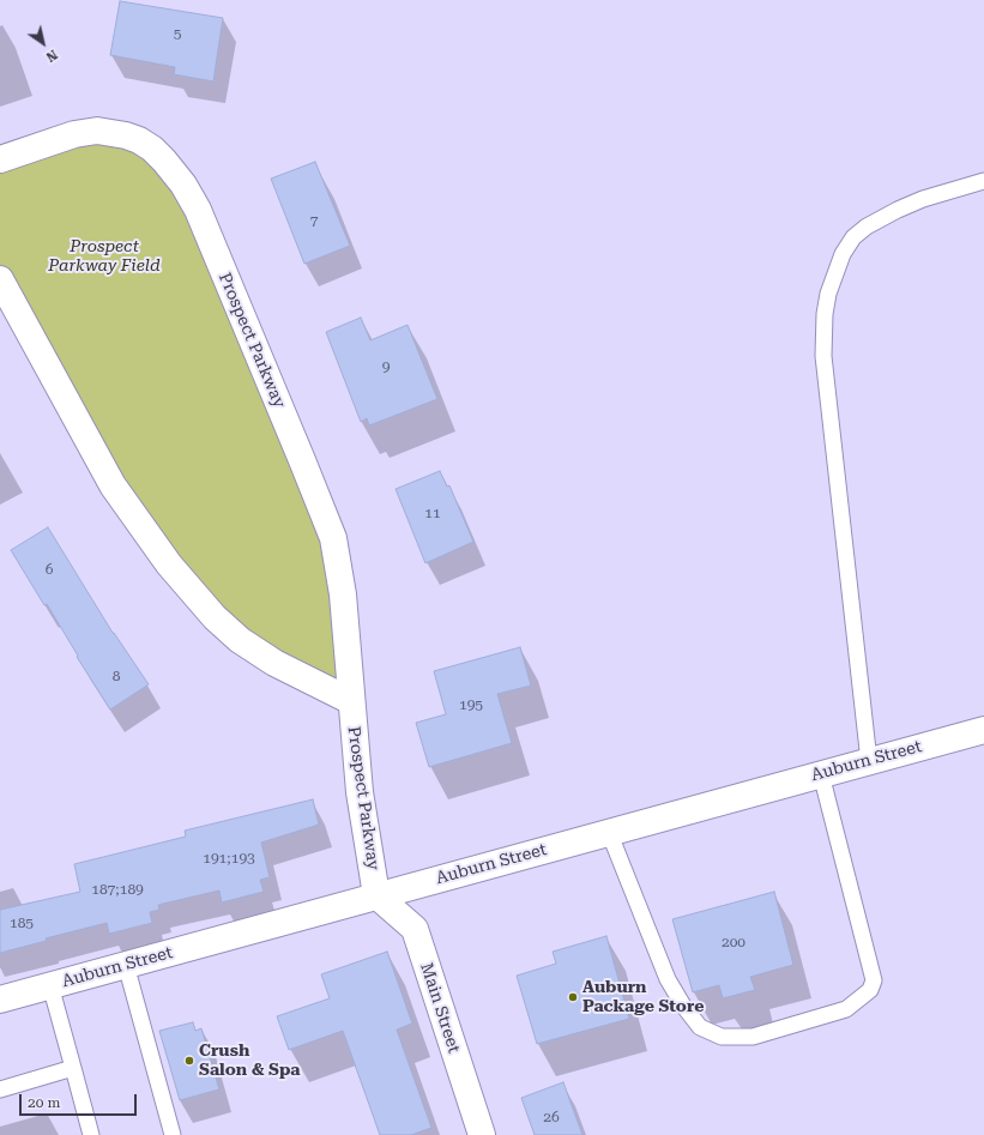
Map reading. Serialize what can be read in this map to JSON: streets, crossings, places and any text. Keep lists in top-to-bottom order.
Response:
{
  "streets": {
    "street": ["Prospect Parkway", "Auburn Street", "Main Street"]
  },
  "crossings": [
    ["Prospect Parkway", "Auburn Street"],
    ["Prospect Parkway", "Main Street"],
    ["Auburn Street", "Main Street"]
  ],
  "parks": ["Prospect Parkway Field"],
  "places": ["Auburn Package Store", "Crush Salon & Spa"],
  "house_numbers": [
    "5",
    "7",
    "9",
    "11",
    "6",
    "8",
    "195",
    "191;193",
    "187;189",
    "185",
    "200",
    "26"
  ],
  "scale_bar": "20 m",
  "north": "bottom right"
}
